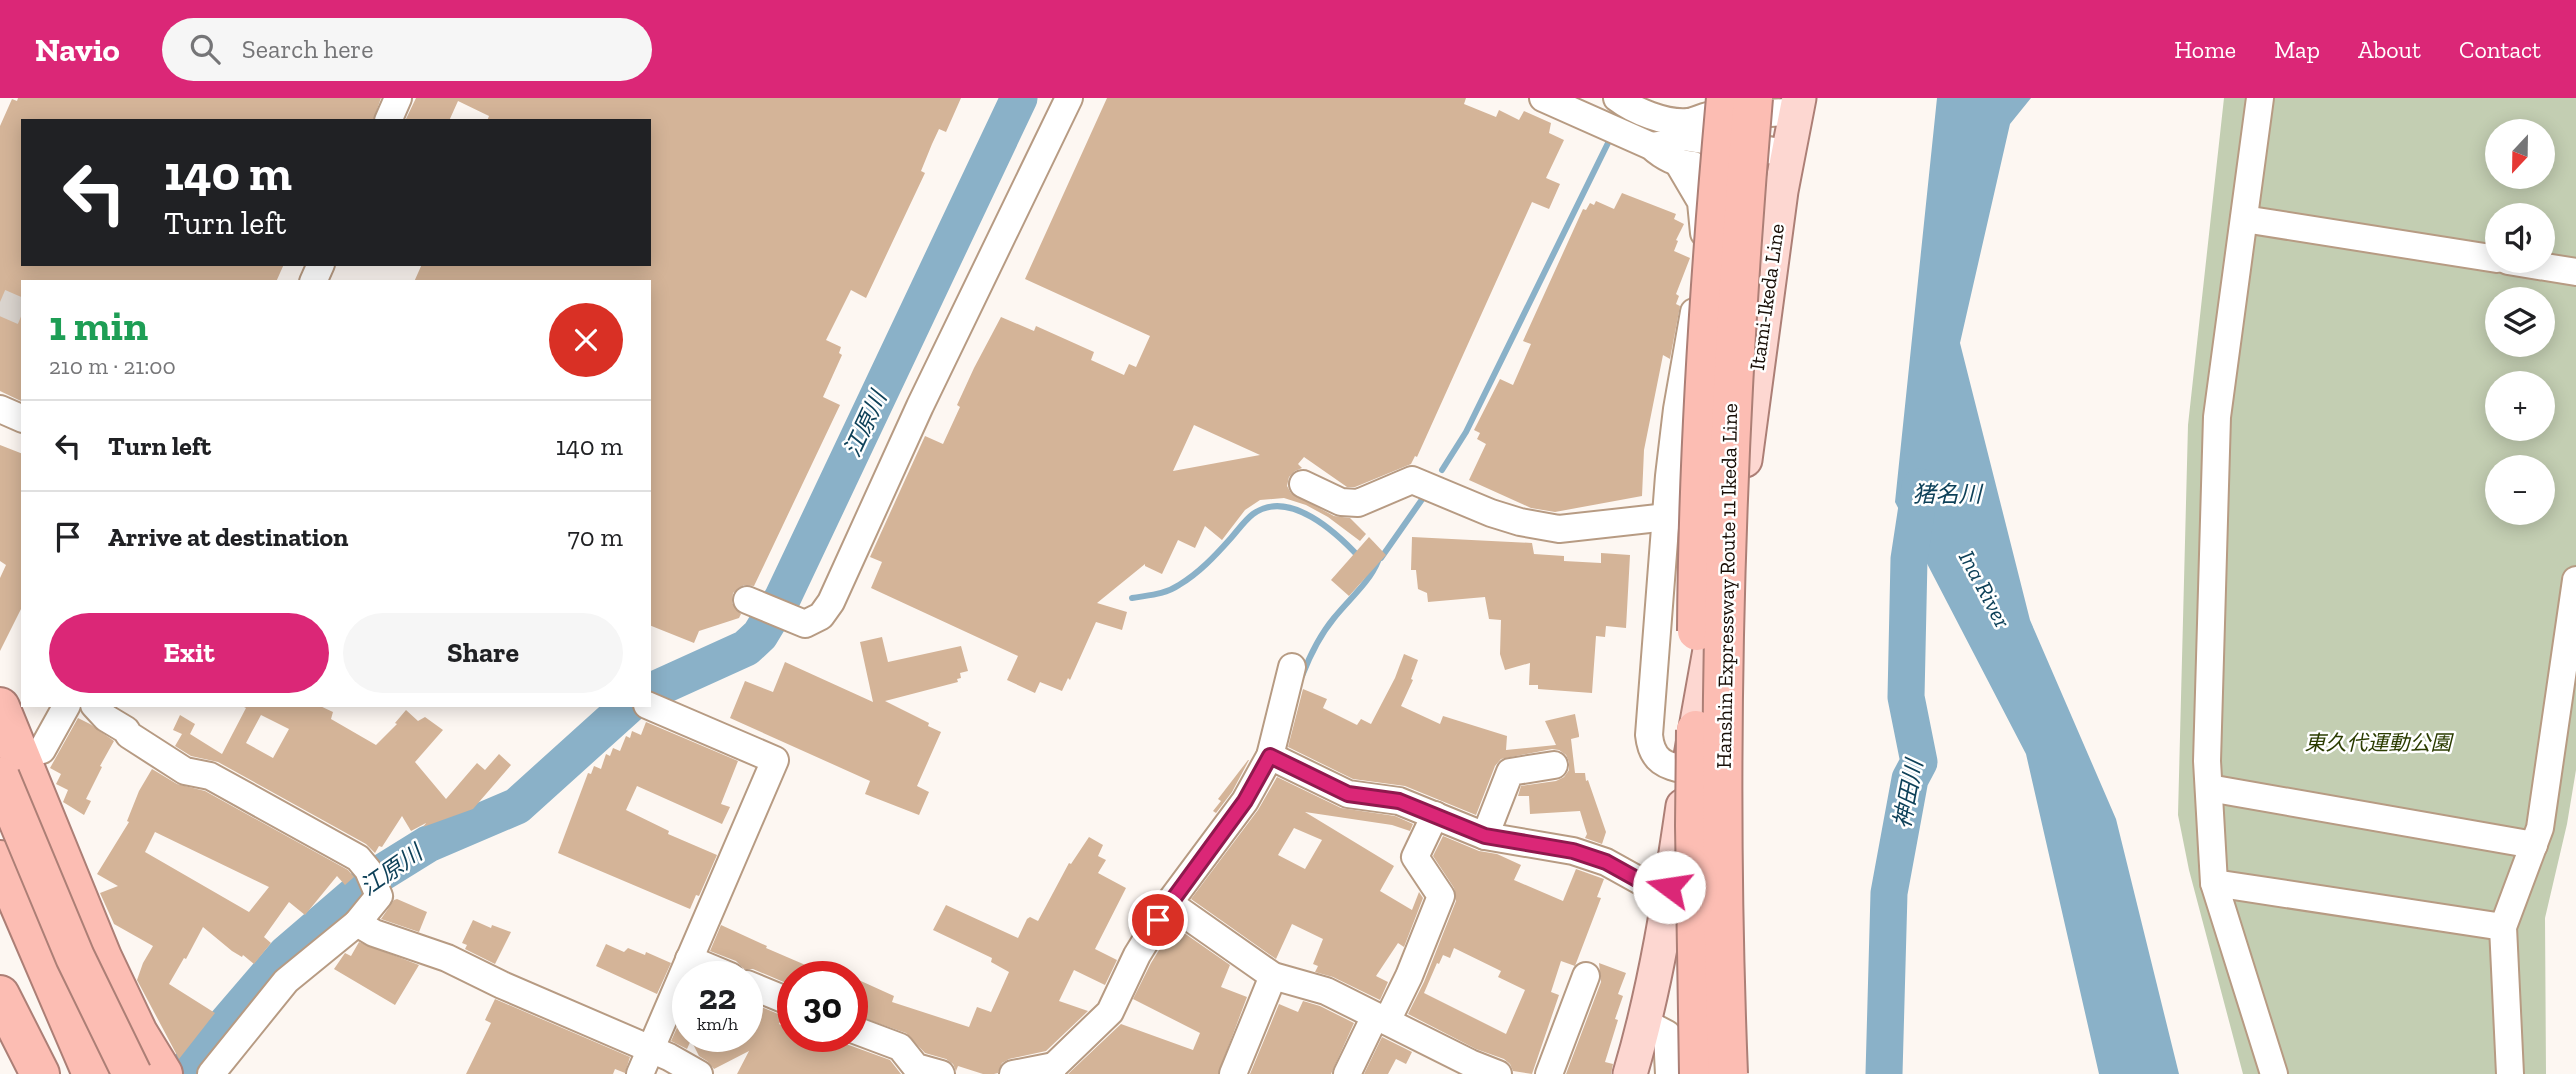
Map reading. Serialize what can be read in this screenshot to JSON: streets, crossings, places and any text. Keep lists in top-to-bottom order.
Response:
{
  "streets": {
    "highway": ["Hanshin Expressway Route 11 Ikeda Line"],
    "main road": ["Itami-Ikeda Line"]
  },
  "crossings": [
    ["Itami-Ikeda Line", "Hanshin Expressway Route 11 Ikeda Line"]
  ],
  "water": [
    "江原川",
    "猪名川",
    "Ina River",
    "神田川"
  ],
  "parks": ["東久代運動公園"],
  "north": "bottom",
  "page": {
    "header": "Navio",
    "search": "Search here",
    "nav": [
      "Home",
      "Map",
      "About",
      "Contact"
    ],
    "map_buttons": ["+", "−"],
    "turn": ["140 m", "Turn left"],
    "heading": ["1 min", "210 m · 21:00"],
    "list": [
      {
        "name": "Turn left",
        "value": "140 m"
      },
      {
        "name": "Arrive at destination",
        "value": "70 m"
      }
    ],
    "buttons": ["Exit", "Share"],
    "speed": "22 km/h",
    "limit": "30"
  }
}
